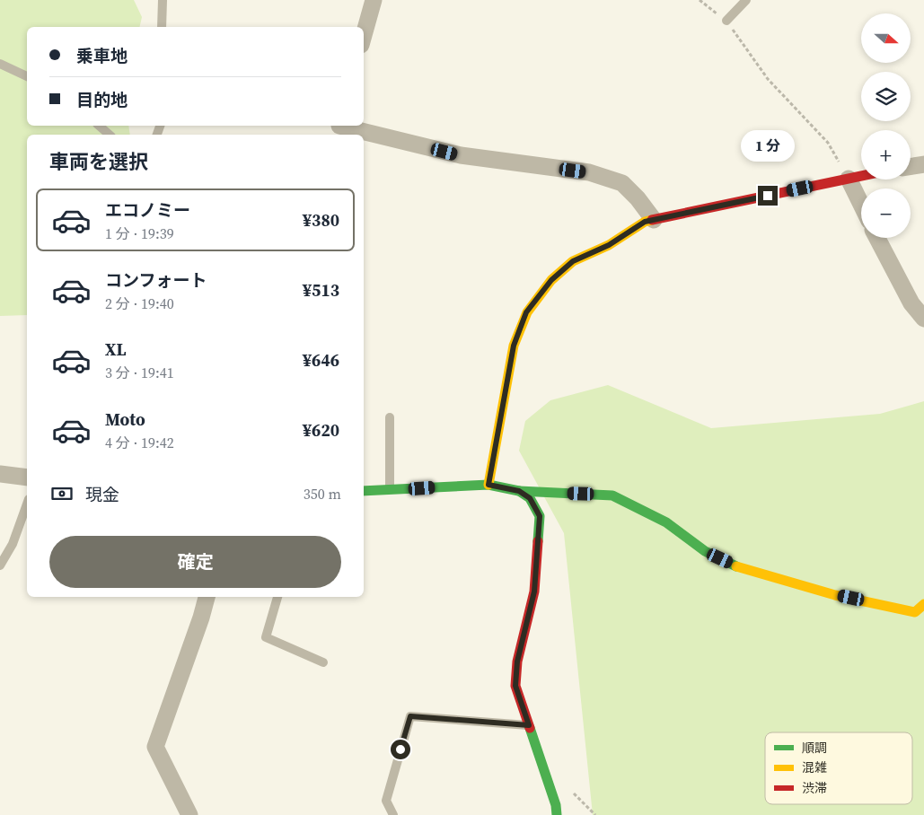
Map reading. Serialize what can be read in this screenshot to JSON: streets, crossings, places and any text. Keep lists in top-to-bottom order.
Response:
{
  "legend": ["順調", "混雑", "渋滞"],
  "north": "right",
  "page": {
    "map_buttons": ["+", "−"],
    "banner": ["乗車地", "目的地"],
    "bubble": "1 分",
    "heading": "車両を選択",
    "list": [
      {
        "name": "エコノミー",
        "note": "1 分 · 19:39",
        "value": "¥380"
      },
      {
        "name": "コンフォート",
        "note": "2 分 · 19:40",
        "value": "¥513"
      },
      {
        "name": "XL",
        "note": "3 分 · 19:41",
        "value": "¥646"
      },
      {
        "name": "Moto",
        "note": "4 分 · 19:42",
        "value": "¥620"
      }
    ],
    "pay": ["現金", "350 m"],
    "buttons": "確定"
  }
}
